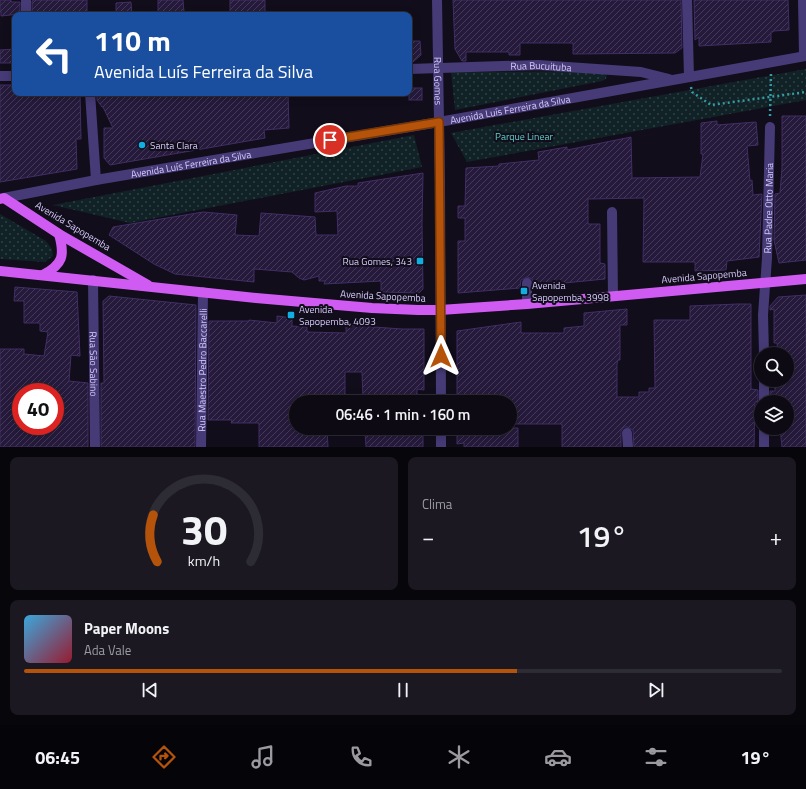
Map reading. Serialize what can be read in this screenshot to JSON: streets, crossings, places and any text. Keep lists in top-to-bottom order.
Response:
{
  "streets": {
    "main road": ["Avenida Sapopemba"],
    "street": [
      "Rua Bucuituba",
      "Rua Gomes",
      "Avenida Luís Ferreira da Silva",
      "Rua Padre Otto Maria",
      "Rua São Sabino",
      "Rua Maestro Pedro Baccarelli"
    ]
  },
  "crossings": [
    ["Rua Bucuituba", "Rua Gomes"],
    ["Rua Bucuituba", "Avenida Luís Ferreira da Silva"],
    ["Rua Gomes", "Avenida Luís Ferreira da Silva"],
    ["Rua Gomes", "Avenida Sapopemba"],
    ["Avenida Luís Ferreira da Silva", "Avenida Sapopemba"],
    ["Rua Padre Otto Maria", "Avenida Sapopemba"],
    ["Avenida Sapopemba", "Rua São Sabino"],
    ["Avenida Sapopemba", "Rua Maestro Pedro Baccarelli"]
  ],
  "parks": ["Parque Linear"],
  "places": {
    "other": ["Santa Clara"],
    "transit": ["Rua Gomes, 343", "Avenida Sapopemba, 3998", "Avenida Sapopemba, 4093"]
  },
  "page": {
    "turn": ["110 m", "Avenida Luís Ferreira da Silva"],
    "limit": "40",
    "trip": "06:46 · 1 min · 160 m",
    "tile": "Clima",
    "heat": ["−", "19°", "+"],
    "song": ["Paper Moons", "Ada Vale"],
    "tabs": ["06:45", "19°"],
    "gauge": ["30", "km/h"]
  }
}
